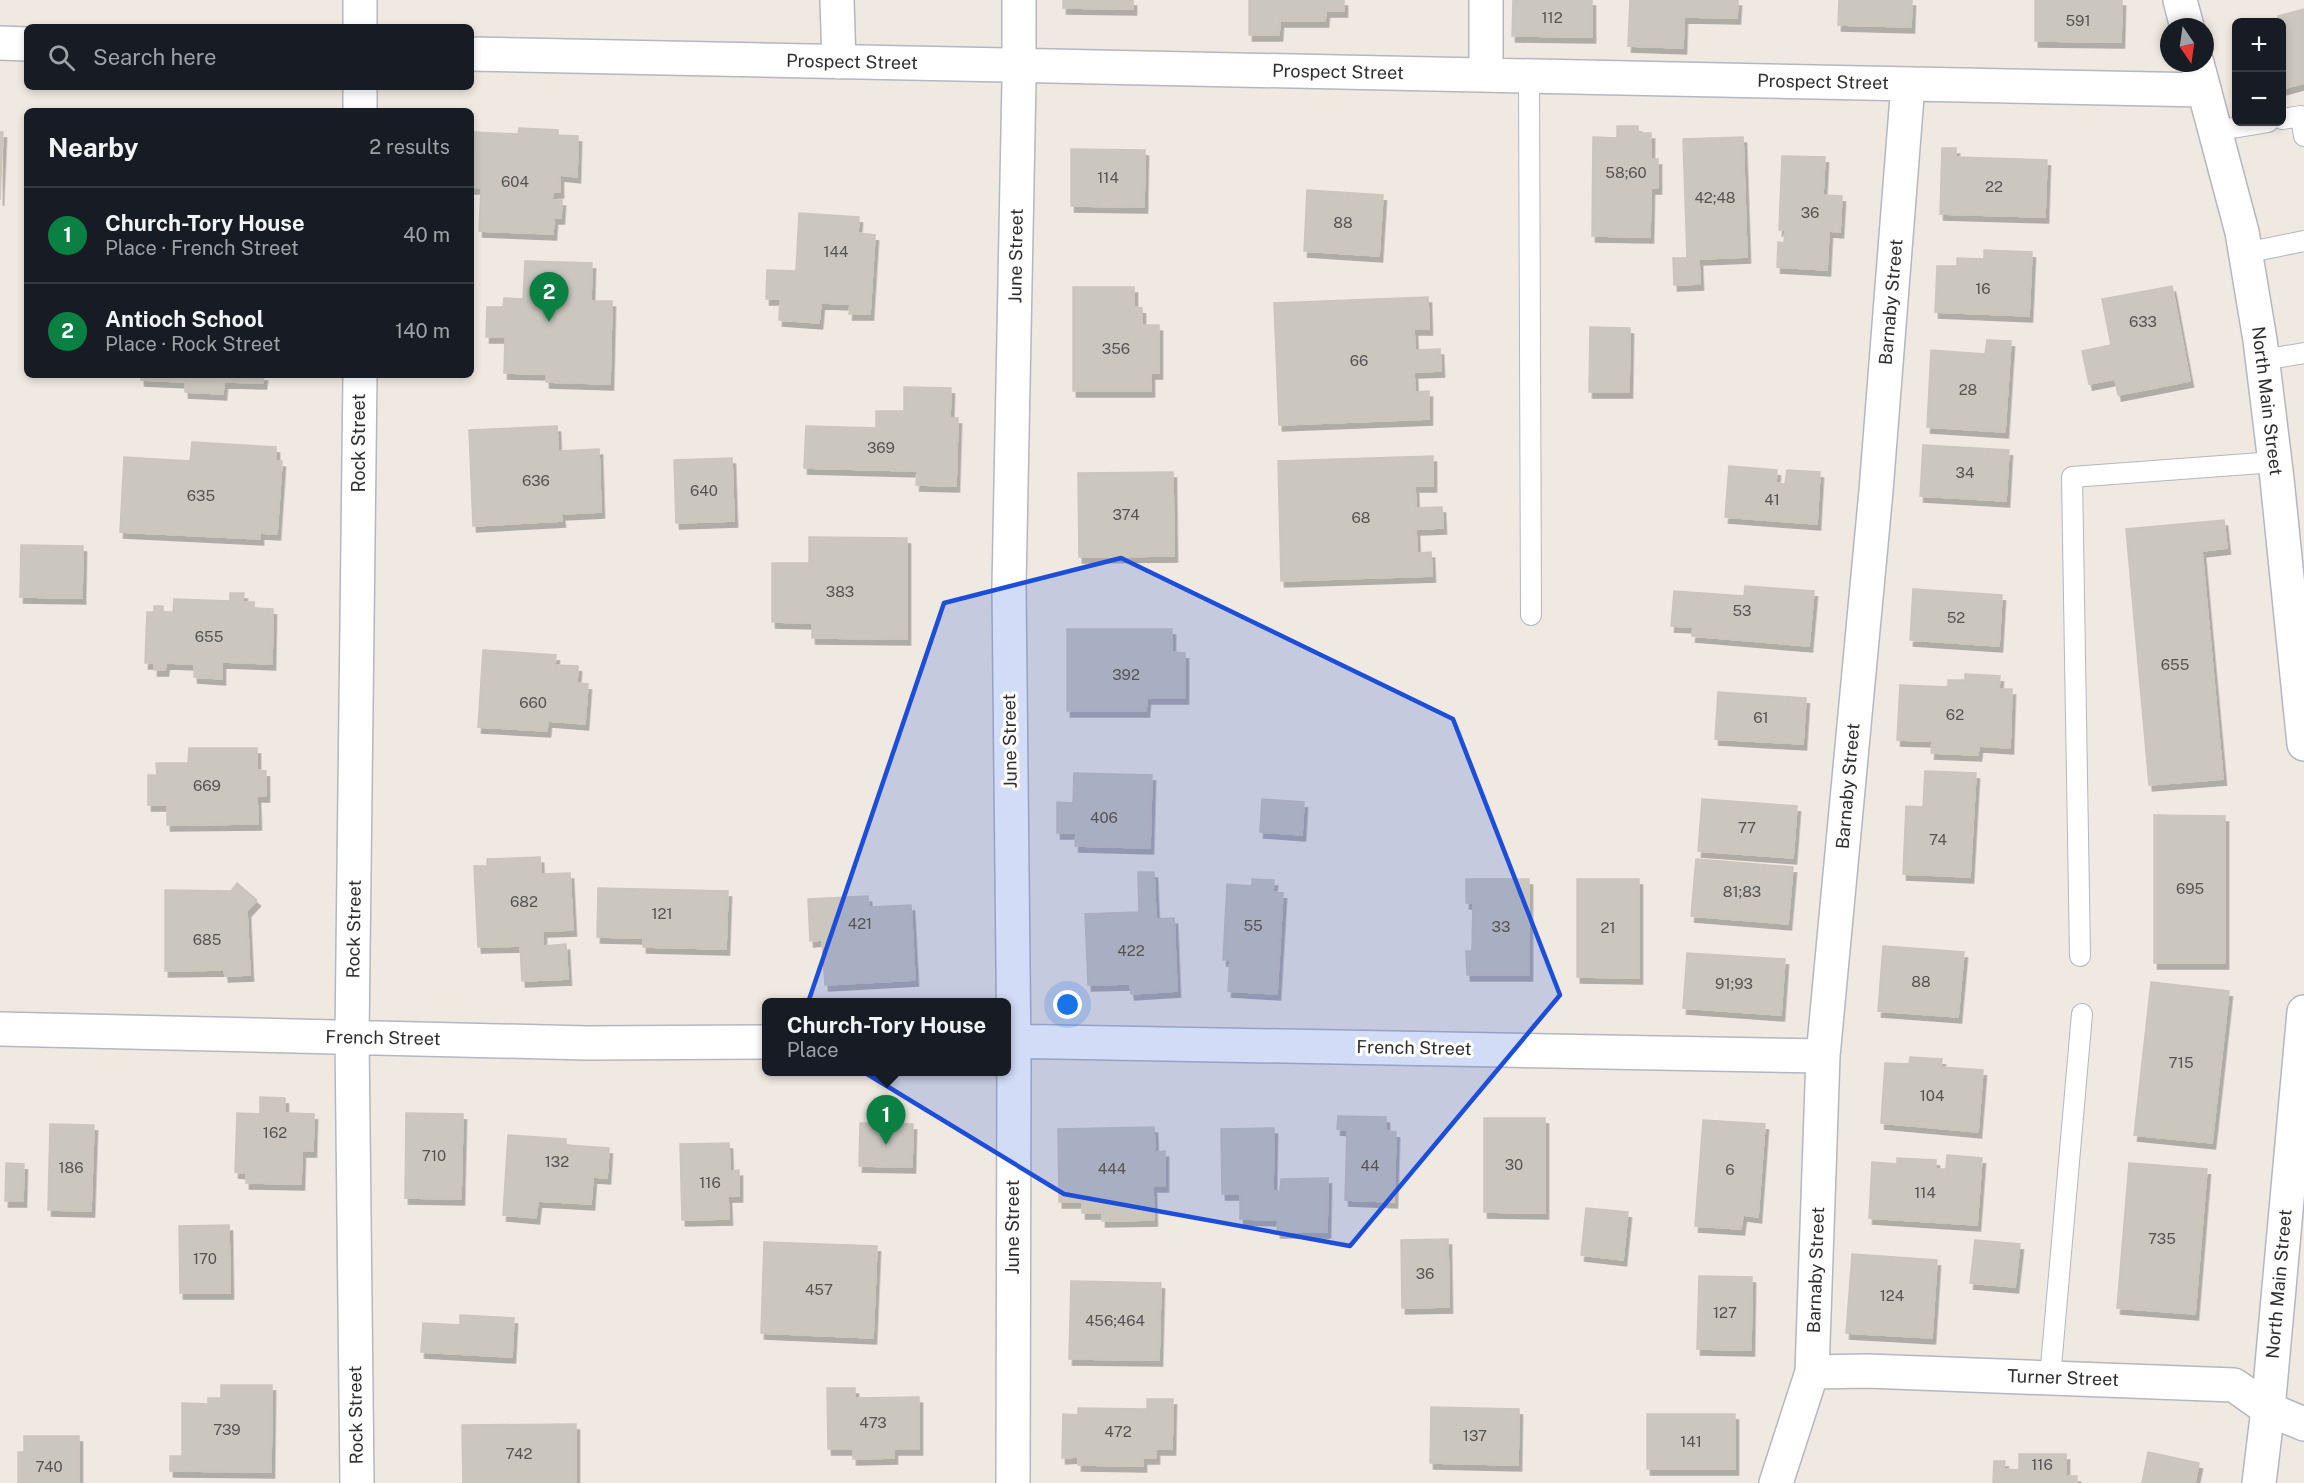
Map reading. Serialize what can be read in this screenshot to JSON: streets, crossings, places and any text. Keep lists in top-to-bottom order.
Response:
{
  "streets": {
    "street": [
      "Prospect Street",
      "June Street",
      "Barnaby Street",
      "North Main Street",
      "Rock Street",
      "French Street",
      "Turner Street"
    ]
  },
  "crossings": [
    ["Prospect Street", "June Street"],
    ["Prospect Street", "Barnaby Street"],
    ["Prospect Street", "North Main Street"],
    ["Barnaby Street", "French Street"],
    ["Barnaby Street", "Turner Street"],
    ["North Main Street", "Turner Street"],
    ["Rock Street", "French Street"]
  ],
  "house_numbers": [
    "112",
    "591",
    "58;60",
    "114",
    "604",
    "22",
    "42;48",
    "36",
    "88",
    "144",
    "16",
    "633",
    "356",
    "66",
    "28",
    "369",
    "34",
    "636",
    "640",
    "635",
    "41",
    "374",
    "68",
    "383",
    "53",
    "52",
    "655",
    "655",
    "392",
    "660",
    "62",
    "61",
    "669",
    "406",
    "77",
    "74",
    "695",
    "81;83",
    "682",
    "121",
    "421",
    "55",
    "33",
    "21",
    "685",
    "422",
    "88",
    "91;93",
    "715",
    "104",
    "162",
    "710",
    "132",
    "30",
    "44",
    "186",
    "444",
    "6",
    "116",
    "114",
    "735",
    "170",
    "36",
    "457",
    "124",
    "127",
    "456;464",
    "473",
    "739",
    "472",
    "137",
    "141",
    "742",
    "116",
    "740"
  ],
  "north": "bottom",
  "page": {
    "map_buttons": ["+", "−"],
    "search": "Search here",
    "heading": ["Nearby", "2 results"],
    "list": [
      {
        "mark": "1",
        "name": "Church-Tory House",
        "note": "Place · French Street",
        "value": "40 m"
      },
      {
        "mark": "2",
        "name": "Antioch School",
        "note": "Place · Rock Street",
        "value": "140 m"
      }
    ],
    "pins": ["2", "1"],
    "popup": ["Church-Tory House", "Place"]
  }
}
